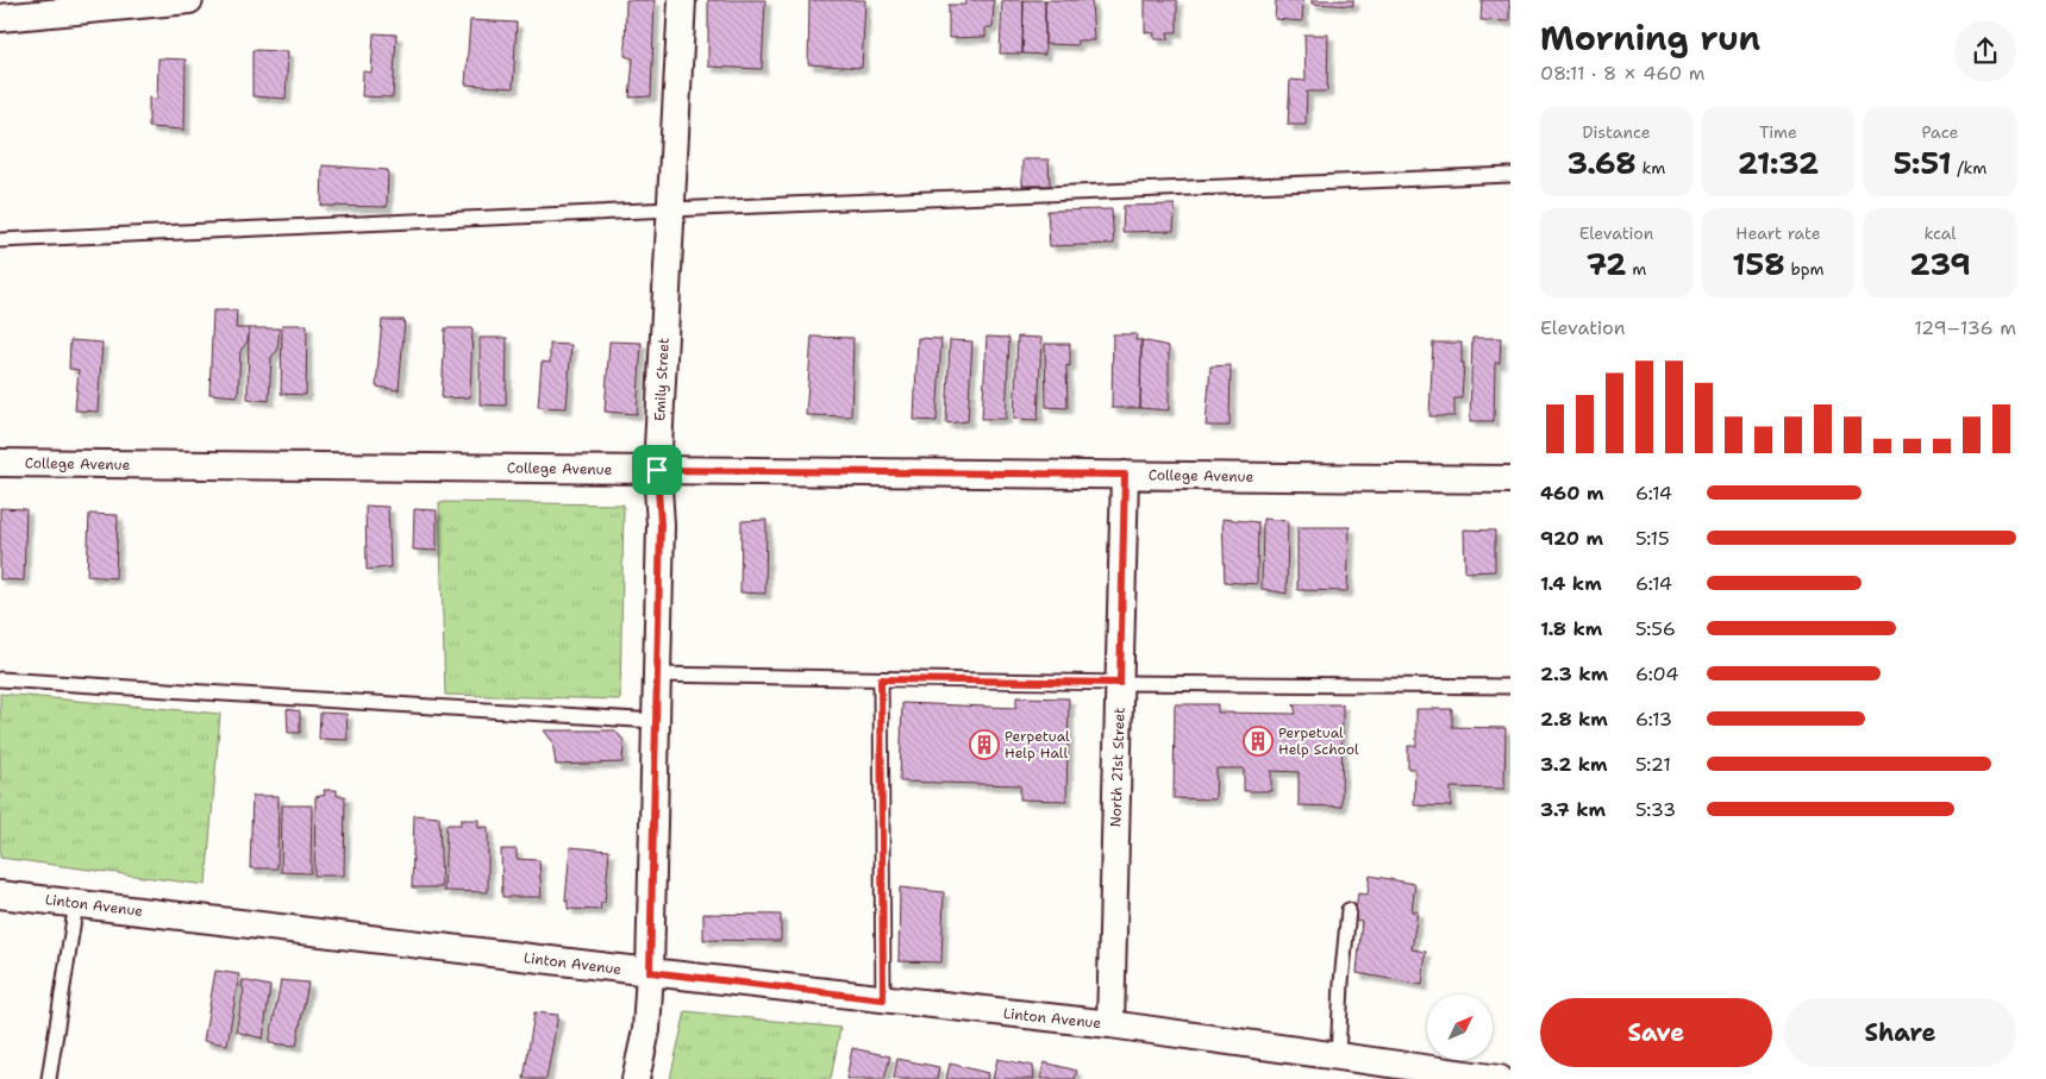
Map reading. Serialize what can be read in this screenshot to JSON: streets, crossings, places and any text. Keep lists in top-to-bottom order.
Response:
{
  "streets": {
    "street": [
      "Emily Street",
      "College Avenue",
      "North 21st Street",
      "Linton Avenue"
    ]
  },
  "crossings": [
    ["Emily Street", "College Avenue"],
    ["Emily Street", "Linton Avenue"],
    ["College Avenue", "North 21st Street"],
    ["North 21st Street", "Linton Avenue"]
  ],
  "places": {
    "building": ["Perpetual Help School", "Perpetual Help Hall"]
  },
  "north": "top right",
  "page": {
    "heading": ["Morning run", "08:11 · 8 × 460 m"],
    "stats": [
      ["Distance", "3.68 km"],
      ["Time", "21:32"],
      ["Pace", "5:51 /km"],
      ["Elevation", "72 m"],
      ["Heart rate", "158 bpm"],
      ["kcal", "239"]
    ],
    "chart": ["Elevation", "129–136 m"],
    "list": [
      {
        "name": "460 m",
        "note": "6:14"
      },
      {
        "name": "920 m",
        "note": "5:15"
      },
      {
        "name": "1.4 km",
        "note": "6:14"
      },
      {
        "name": "1.8 km",
        "note": "5:56"
      },
      {
        "name": "2.3 km",
        "note": "6:04"
      },
      {
        "name": "2.8 km",
        "note": "6:13"
      },
      {
        "name": "3.2 km",
        "note": "5:21"
      },
      {
        "name": "3.7 km",
        "note": "5:33"
      }
    ],
    "buttons": ["Save", "Share"]
  }
}
